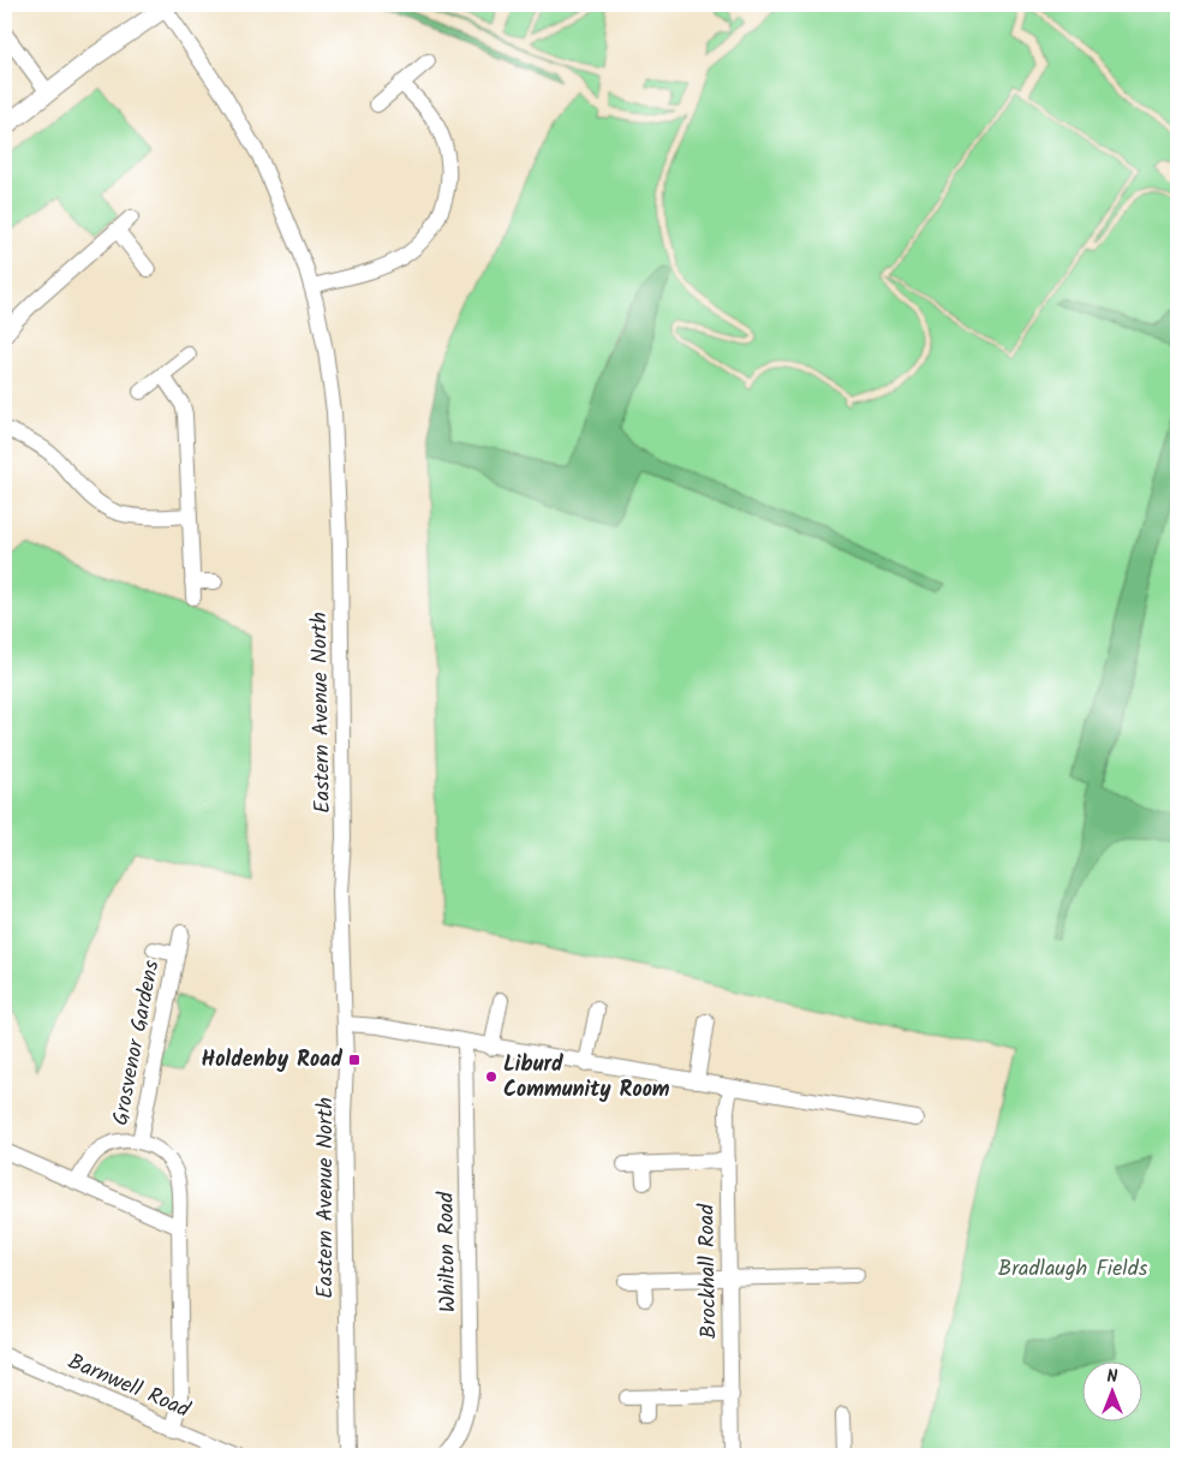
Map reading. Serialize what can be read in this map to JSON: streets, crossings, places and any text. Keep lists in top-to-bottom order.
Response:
{
  "streets": {
    "street": [
      "Eastern Avenue North",
      "Grosvenor Gardens",
      "Whilton Road",
      "Brockhall Road",
      "Barnwell Road"
    ]
  },
  "parks": ["Bradlaugh Fields"],
  "places": {
    "transit": ["Holdenby Road"],
    "other": ["Liburd Community Room"]
  },
  "north": "top"
}
